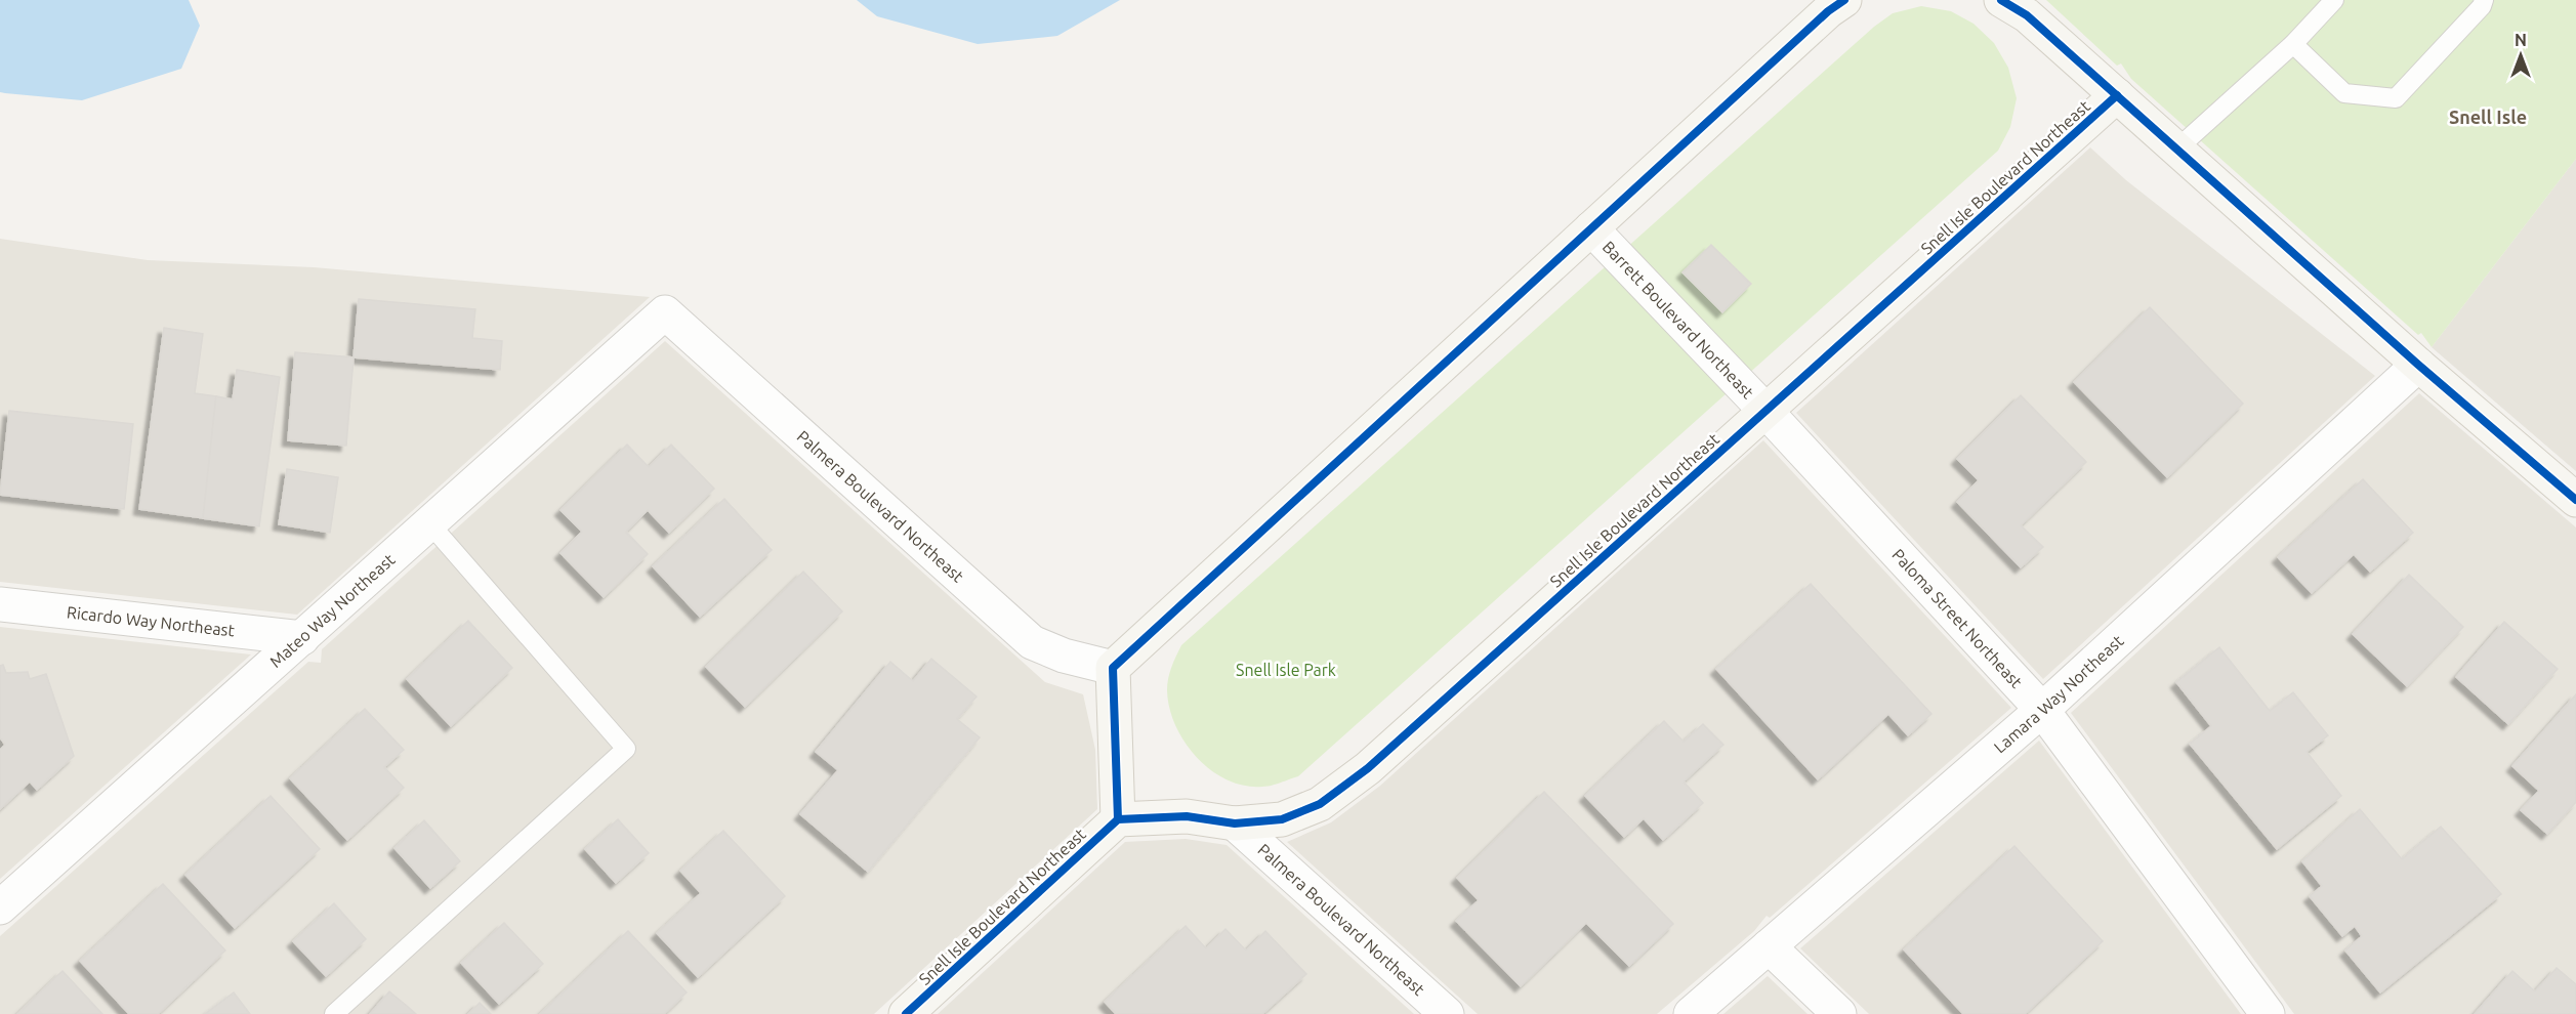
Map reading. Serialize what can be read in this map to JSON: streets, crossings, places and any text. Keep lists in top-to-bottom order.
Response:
{
  "streets": {
    "street": [
      "Snell Isle Boulevard Northeast",
      "Barrett Boulevard Northeast",
      "Palmera Boulevard Northeast",
      "Mateo Way Northeast",
      "Paloma Street Northeast",
      "Ricardo Way Northeast",
      "Lamara Way Northeast"
    ]
  },
  "crossings": [
    ["Snell Isle Boulevard Northeast", "Barrett Boulevard Northeast"],
    ["Snell Isle Boulevard Northeast", "Palmera Boulevard Northeast"],
    ["Snell Isle Boulevard Northeast", "Paloma Street Northeast"],
    ["Snell Isle Boulevard Northeast", "Lamara Way Northeast"],
    ["Barrett Boulevard Northeast", "Paloma Street Northeast"],
    ["Palmera Boulevard Northeast", "Mateo Way Northeast"],
    ["Mateo Way Northeast", "Ricardo Way Northeast"],
    ["Paloma Street Northeast", "Lamara Way Northeast"]
  ],
  "districts": ["Snell Isle"],
  "parks": ["Snell Isle Park"],
  "north": "top"
}
